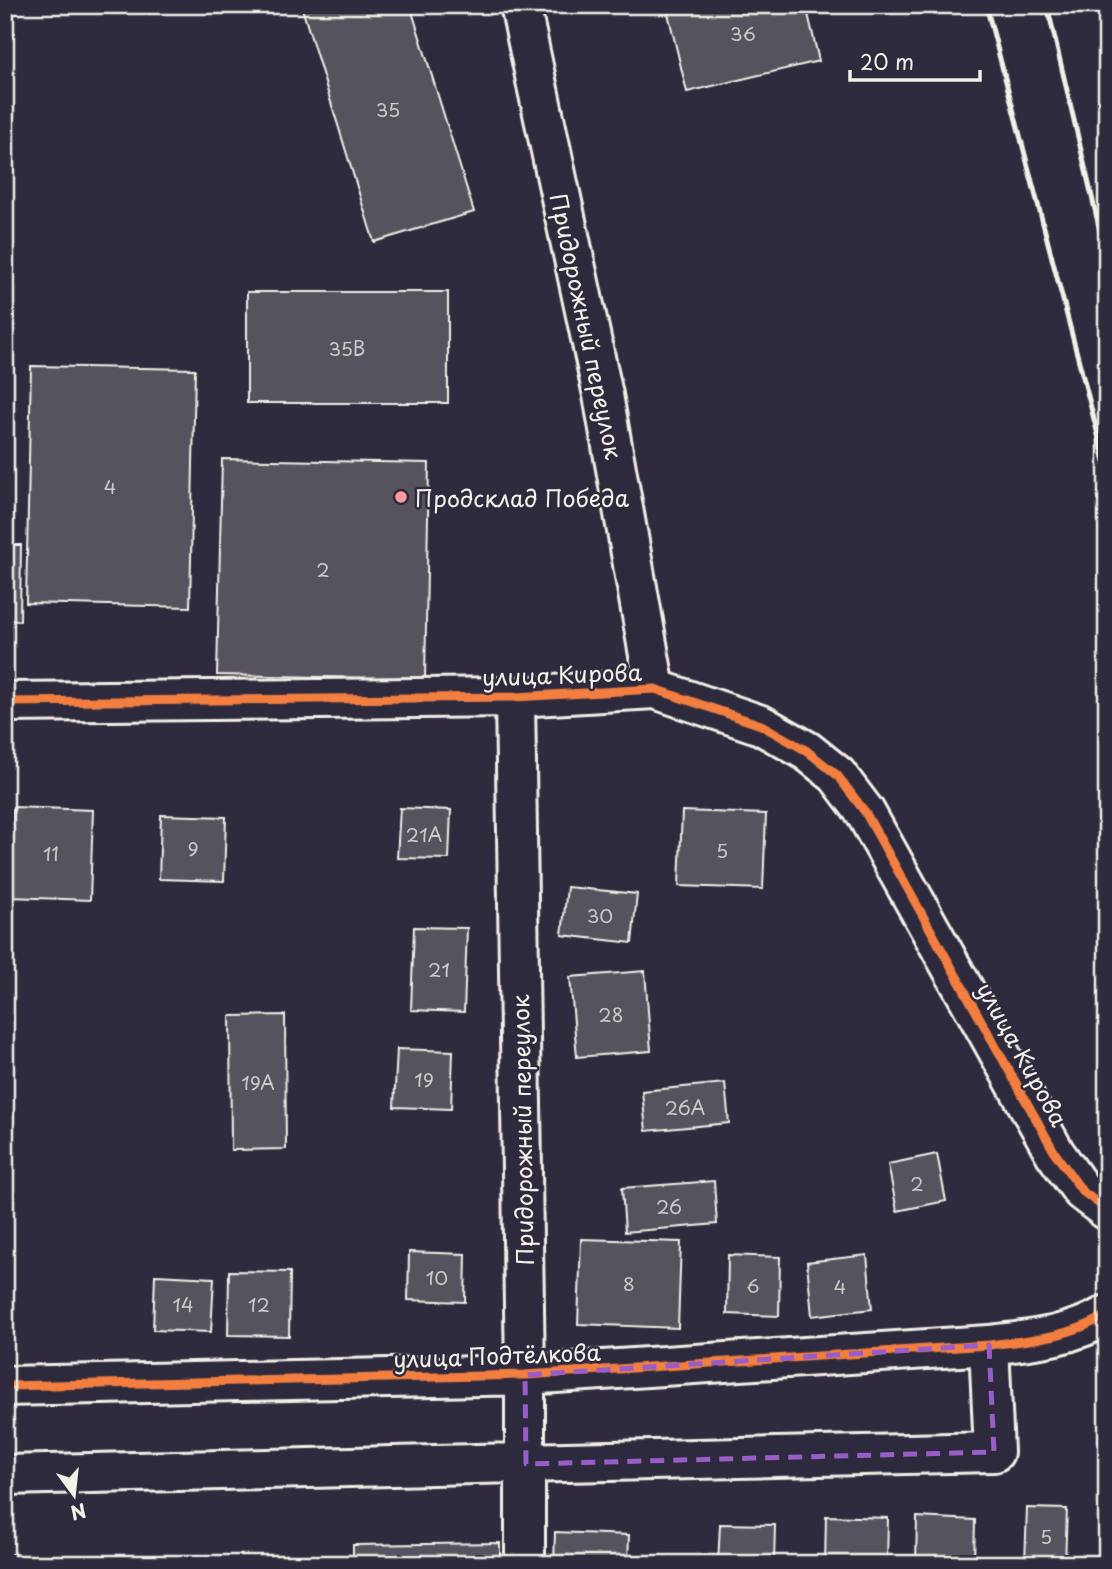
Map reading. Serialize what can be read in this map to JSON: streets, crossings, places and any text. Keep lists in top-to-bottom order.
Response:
{
  "streets": {
    "street": ["Придорожный переулок", "улица Кирова", "улица Подтёлкова"]
  },
  "crossings": [
    ["Придорожный переулок", "улица Кирова"],
    ["Придорожный переулок", "улица Подтёлкова"]
  ],
  "places": ["Продсклад Победа"],
  "house_numbers": [
    "36",
    "35",
    "35В",
    "4",
    "2",
    "21А",
    "9",
    "5",
    "11",
    "30",
    "21",
    "28",
    "19",
    "19А",
    "26А",
    "2",
    "26",
    "10",
    "8",
    "6",
    "4",
    "14",
    "12",
    "5"
  ],
  "scale_bar": "20 m",
  "north": "bottom"
}
